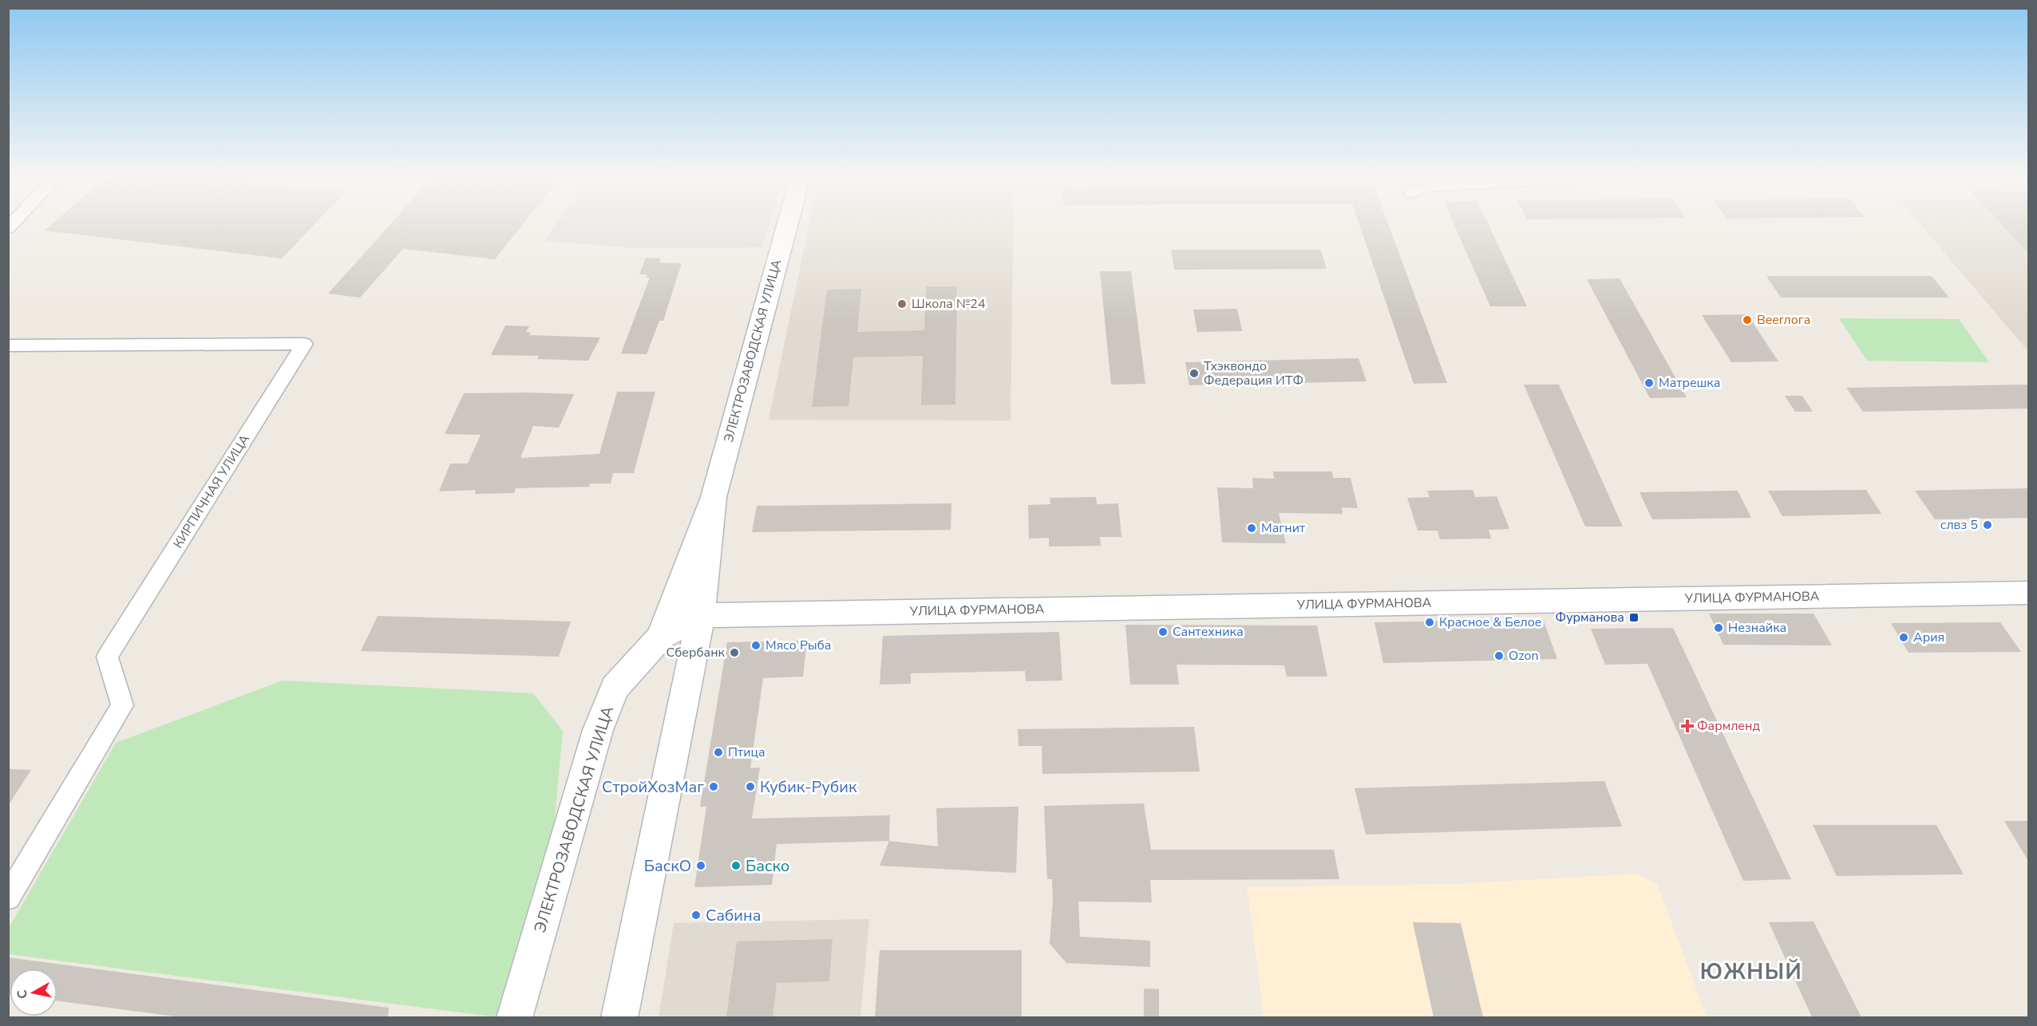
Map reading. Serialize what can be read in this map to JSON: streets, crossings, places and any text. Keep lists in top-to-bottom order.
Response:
{
  "streets": {
    "main road": ["ЭЛЕКТРОЗАВОДСКАЯ УЛИЦА", "УЛИЦА ФУРМАНОВА"],
    "street": ["КИРПИЧНАЯ УЛИЦА"]
  },
  "crossings": [
    ["ЭЛЕКТРОЗАВОДСКАЯ УЛИЦА", "УЛИЦА ФУРМАНОВА"]
  ],
  "districts": ["ЮЖНЫЙ"],
  "places": {
    "other": [
      "Школа №24",
      "Beerлога",
      "Тхэквондо Федерация ИТФ",
      "Матрешка",
      "слвз 5",
      "Магнит",
      "Красное & Белое",
      "Незнайка",
      "Сантехника",
      "Ария",
      "Мясо Рыба",
      "Сбербанк",
      "Ozon",
      "Птица",
      "СтройХозМаг",
      "Кубик-Рубик",
      "БаскО",
      "Баско",
      "Сабина"
    ],
    "transit": ["Фурманова"],
    "health": ["Фармленд"]
  },
  "north": "left"
}
